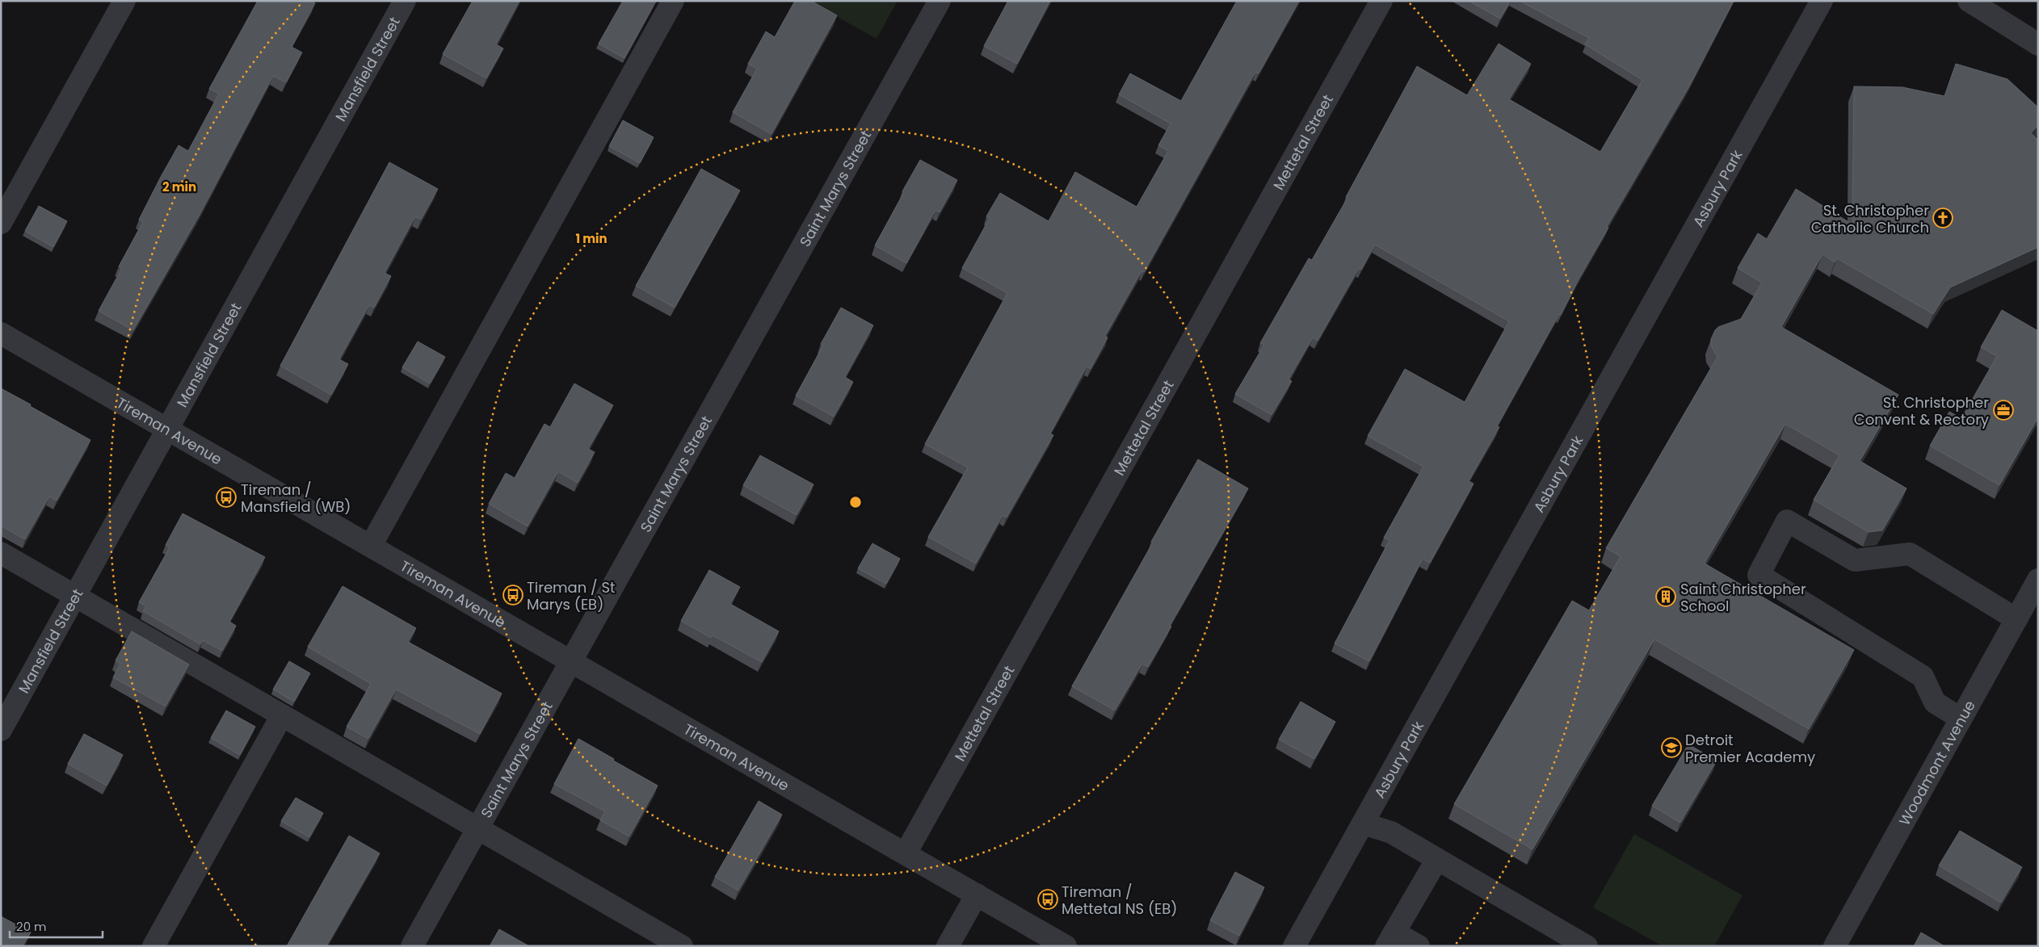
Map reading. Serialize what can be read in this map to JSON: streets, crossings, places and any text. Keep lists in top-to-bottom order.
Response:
{
  "streets": {
    "street": [
      "Mansfield Street",
      "Mettetal Street",
      "Saint Marys Street",
      "Asbury Park",
      "Tireman Avenue",
      "Woodmont Avenue"
    ]
  },
  "crossings": [
    ["Mansfield Street", "Tireman Avenue"],
    ["Mettetal Street", "Tireman Avenue"],
    ["Saint Marys Street", "Tireman Avenue"]
  ],
  "places": {
    "church": ["St. Christopher Catholic Church"],
    "office": ["St. Christopher Convent & Rectory"],
    "bus stop": ["Tireman / Mansfield (WB)", "Tireman / St Marys (EB)", "Tireman / Mettetal NS (EB)"],
    "building": ["Saint Christopher School"],
    "school or university": ["Detroit Premier Academy"]
  },
  "scale_bar": "20 m",
  "rings": ["2 min", "1 min"]
}
